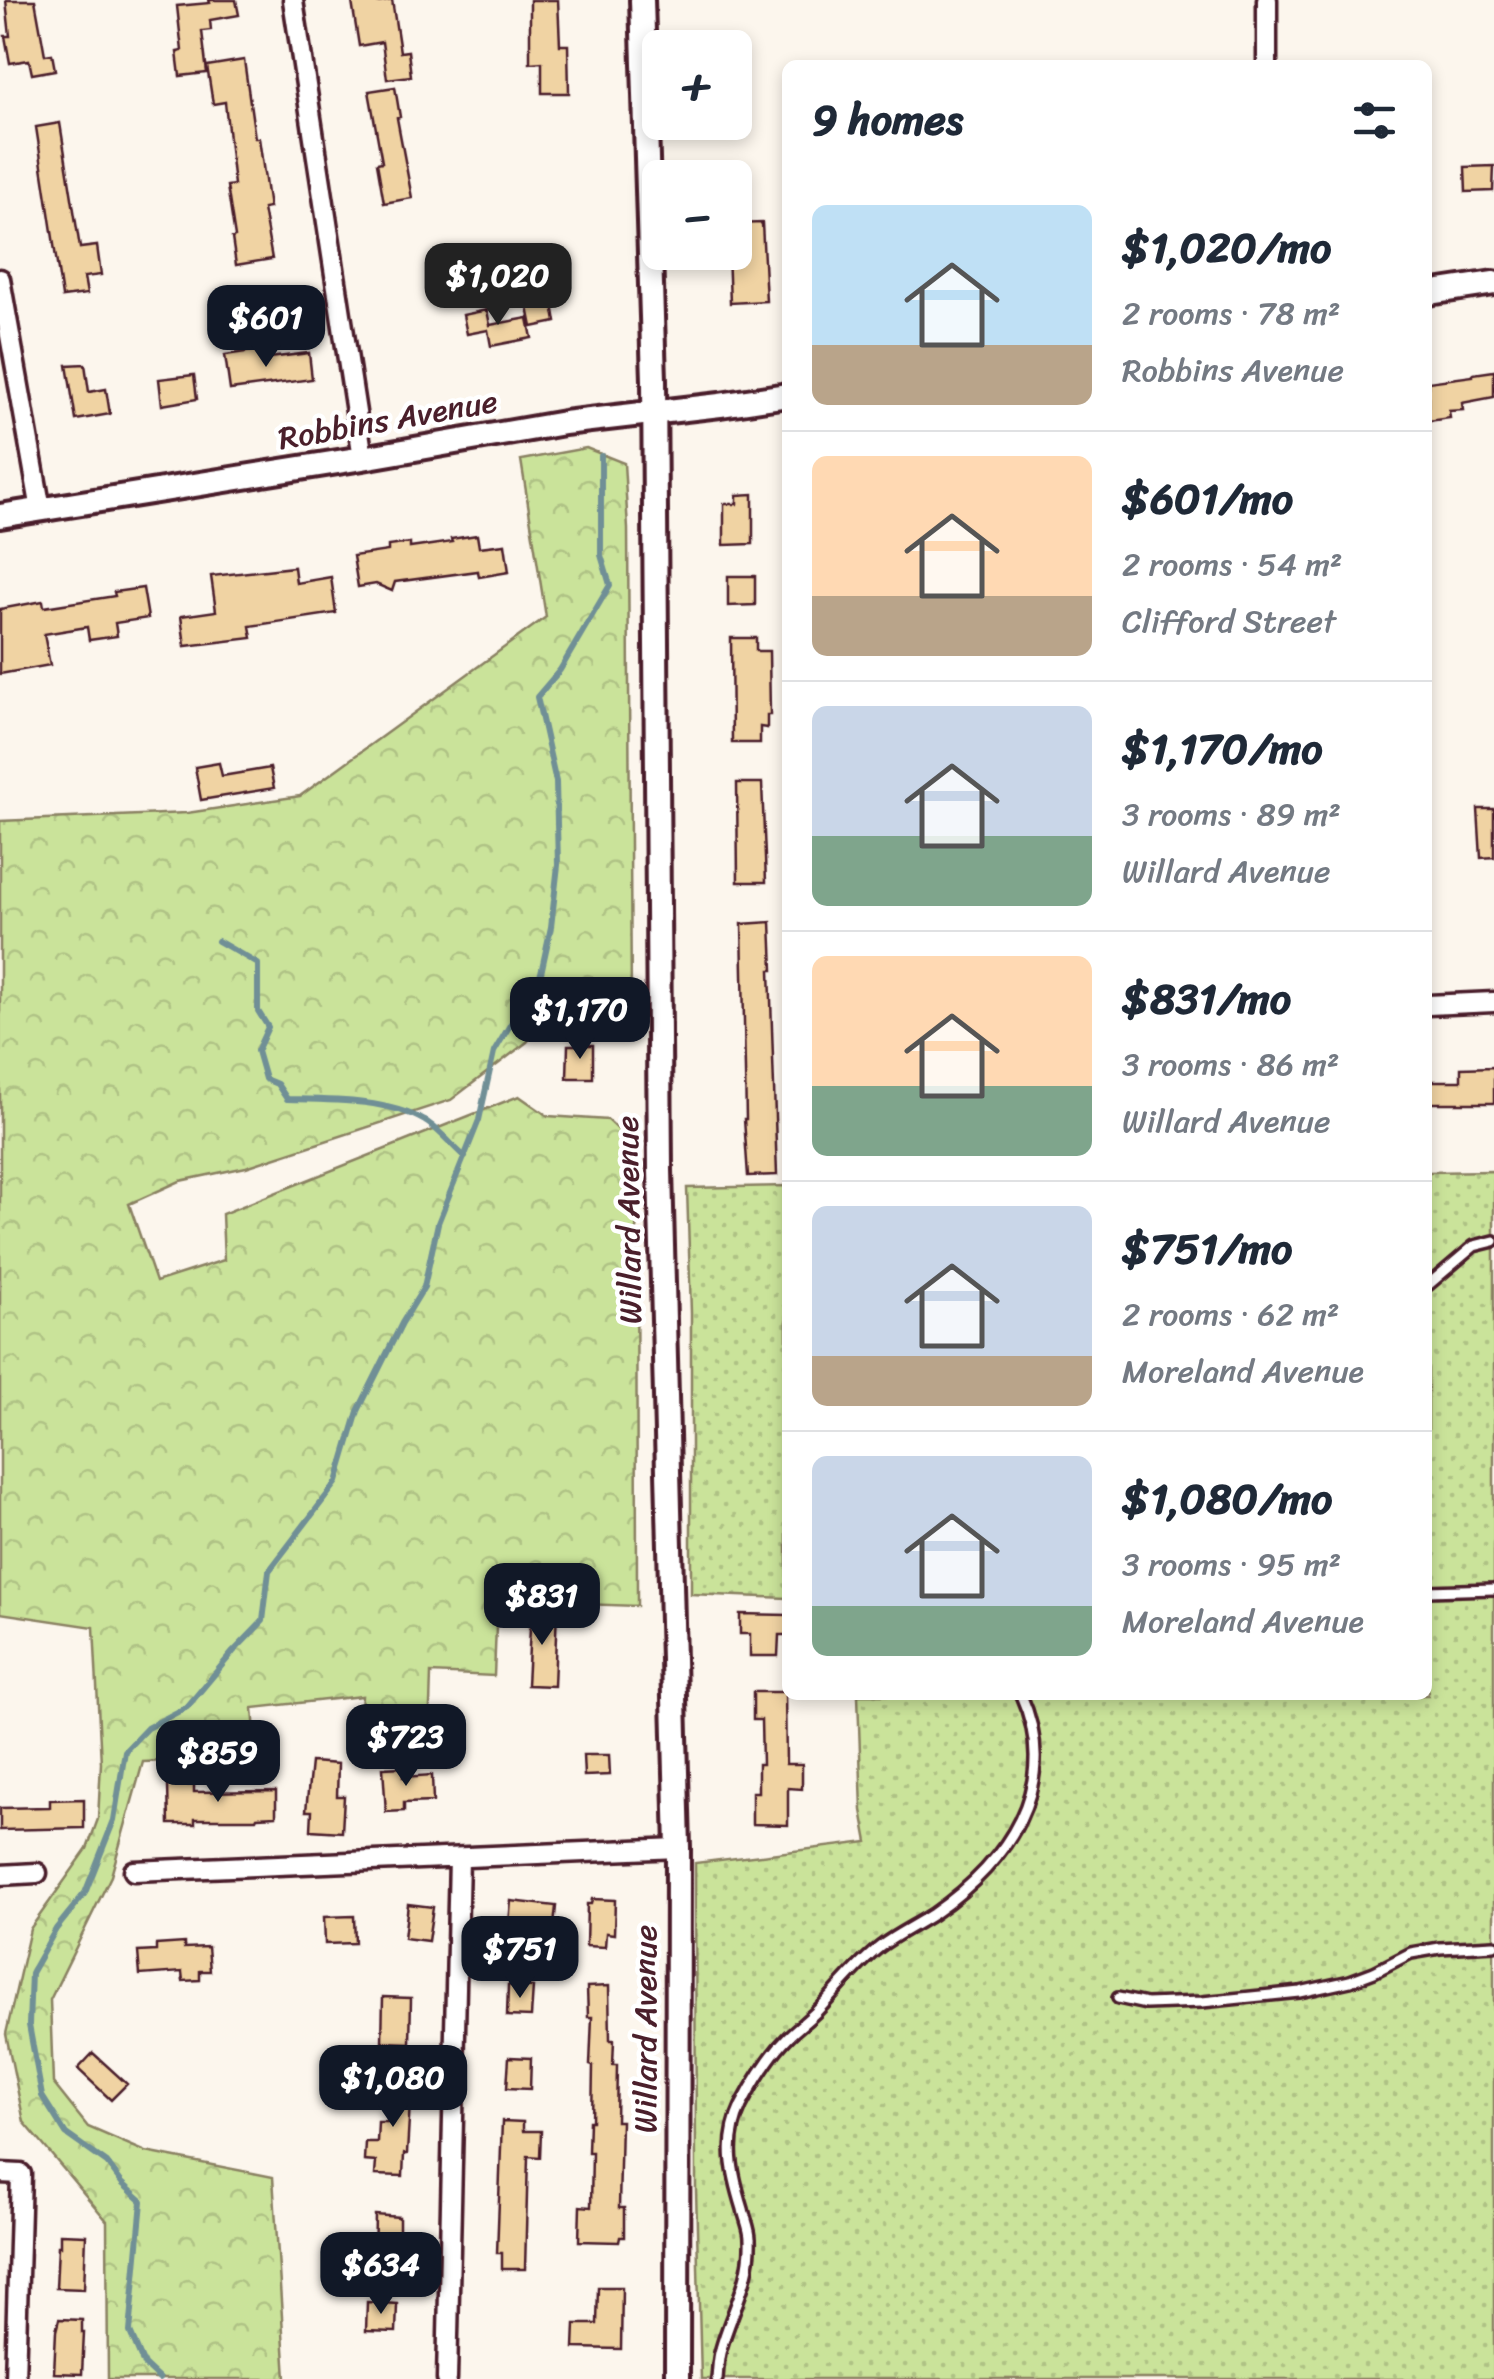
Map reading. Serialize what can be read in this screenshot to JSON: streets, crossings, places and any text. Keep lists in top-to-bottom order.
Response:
{
  "streets": {
    "main road": ["Robbins Avenue", "Willard Avenue"]
  },
  "crossings": [
    ["Robbins Avenue", "Willard Avenue"]
  ],
  "page": {
    "map_buttons": ["+", "−"],
    "heading": "9 homes",
    "list": [
      {
        "name": "$1,020/mo",
        "note": "2 rooms · 78 m² · Robbins Avenue"
      },
      {
        "name": "$601/mo",
        "note": "2 rooms · 54 m² · Clifford Street"
      },
      {
        "name": "$1,170/mo",
        "note": "3 rooms · 89 m² · Willard Avenue"
      },
      {
        "name": "$831/mo",
        "note": "3 rooms · 86 m² · Willard Avenue"
      },
      {
        "name": "$751/mo",
        "note": "2 rooms · 62 m² · Moreland Avenue"
      },
      {
        "name": "$1,080/mo",
        "note": "3 rooms · 95 m² · Moreland Avenue"
      }
    ],
    "price": [
      "$1,020",
      "$601",
      "$1,170",
      "$831",
      "$723",
      "$859",
      "$751",
      "$1,080",
      "$634"
    ]
  }
}
